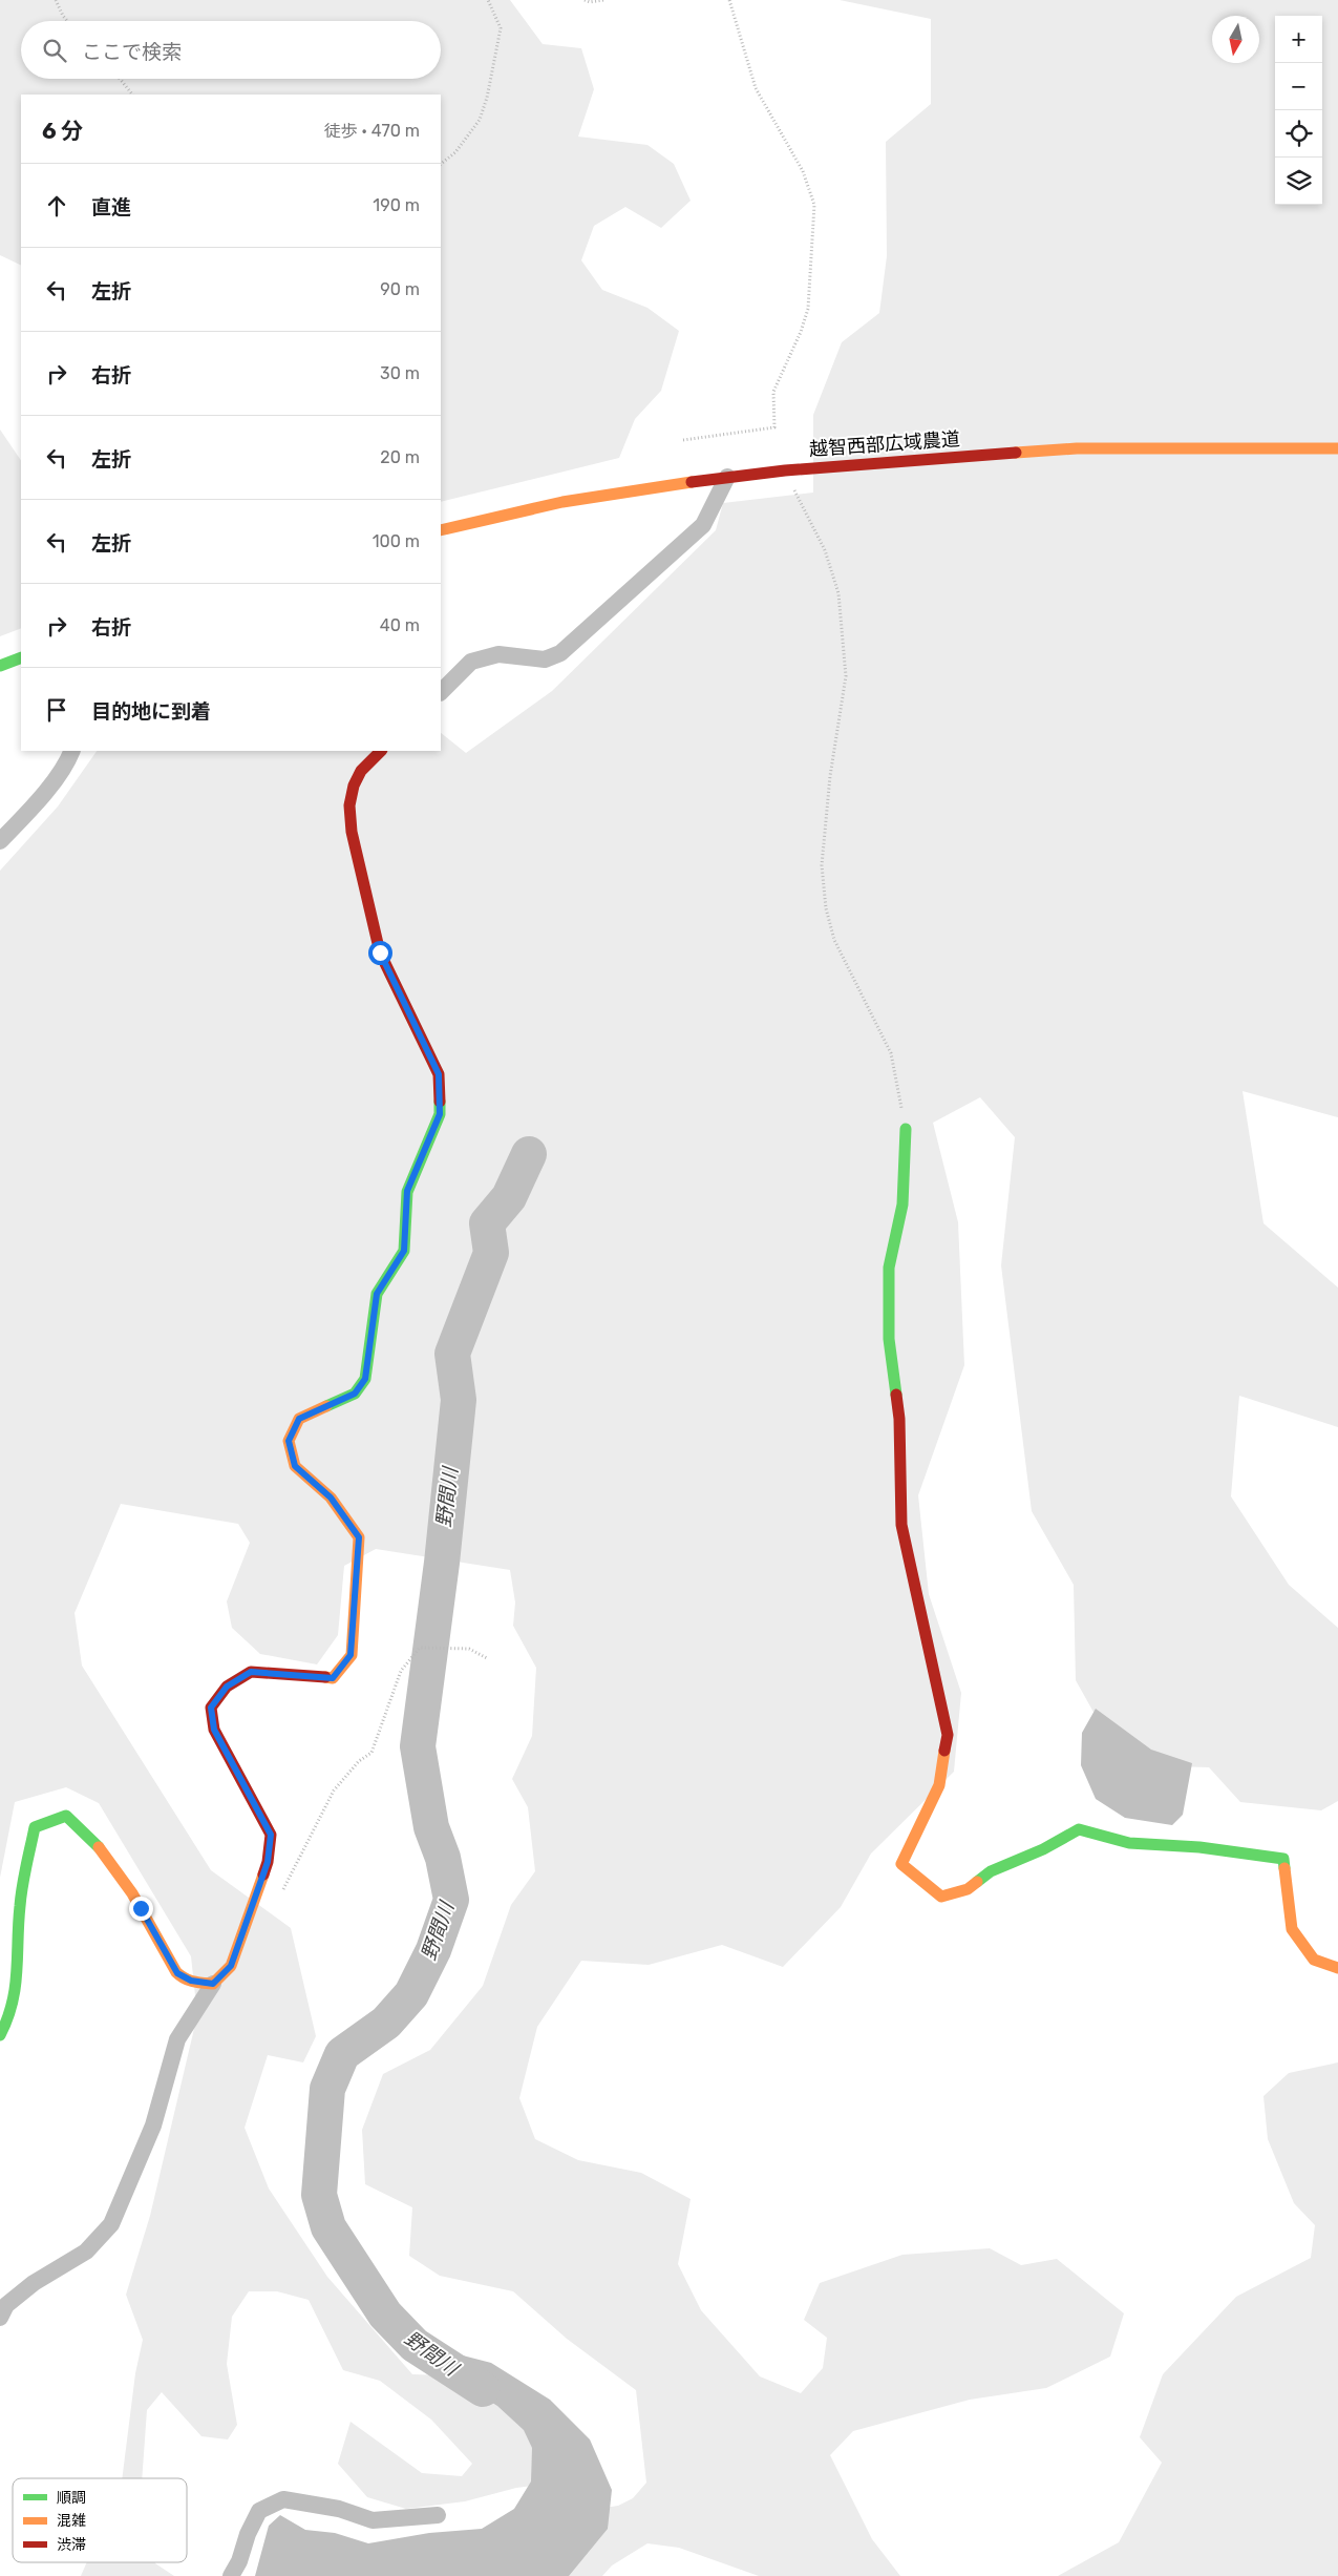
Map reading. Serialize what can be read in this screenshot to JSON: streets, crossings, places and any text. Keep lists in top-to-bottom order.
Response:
{
  "streets": {
    "street": ["越智西部広域農道"]
  },
  "water": ["野間川"],
  "legend": ["順調", "混雑", "渋滞"],
  "north": "bottom",
  "page": {
    "map_buttons": ["+", "−"],
    "search": "ここで検索",
    "heading": ["6 分", "徒歩 · 470 m"],
    "list": [
      ["直進", "190 m"],
      ["左折", "90 m"],
      ["右折", "30 m"],
      ["左折", "20 m"],
      ["左折", "100 m"],
      ["右折", "40 m"],
      "目的地に到着"
    ]
  }
}
